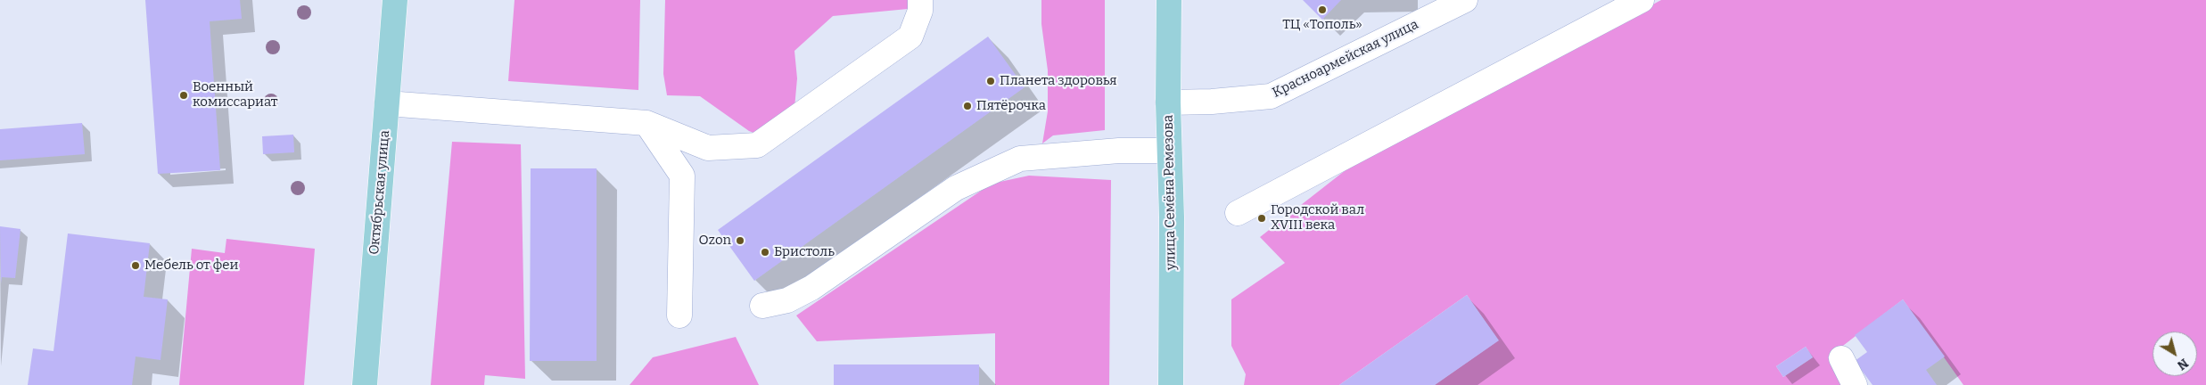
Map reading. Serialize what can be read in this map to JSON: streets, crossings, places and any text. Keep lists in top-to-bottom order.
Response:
{
  "streets": {
    "main road": ["Октябрьская улица", "улица Семёна Ремезова"],
    "street": ["Красноармейская улица"]
  },
  "crossings": [
    ["Красноармейская улица", "улица Семёна Ремезова"]
  ],
  "places": [
    "ТЦ «Тополь»",
    "Планета здоровья",
    "Военный комиссариат",
    "Пятёрочка",
    "Городской вал XVIII века",
    "Ozon",
    "Бристоль",
    "Мебель от феи"
  ],
  "north": "bottom right"
}
